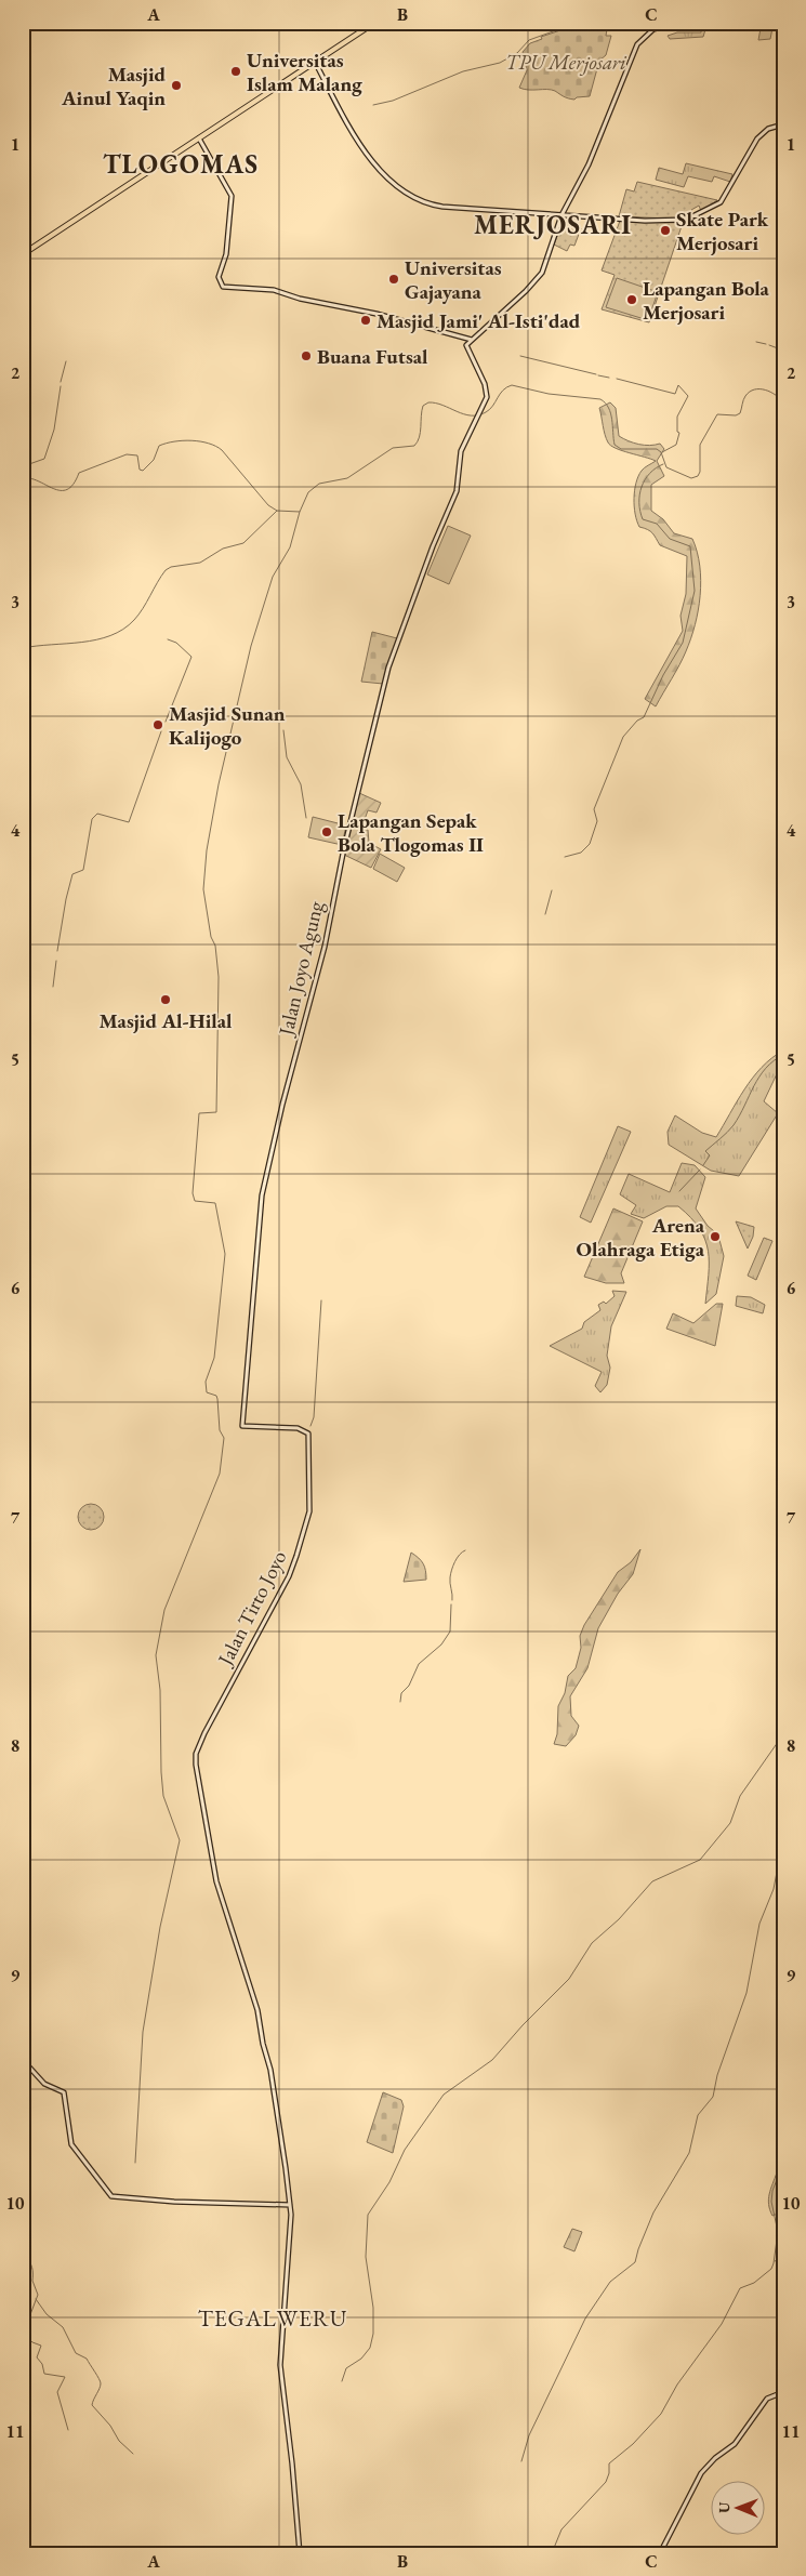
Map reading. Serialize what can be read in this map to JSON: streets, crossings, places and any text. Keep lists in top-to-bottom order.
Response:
{
  "streets": {
    "street": ["Jalan Joyo Agung", "Jalan Tirto Joyo"]
  },
  "crossings": [
    ["Jalan Joyo Agung", "Jalan Tirto Joyo"]
  ],
  "districts": ["TLOGOMAS", "MERJOSARI", "TEGALWERU"],
  "parks": ["TPU Merjosari"],
  "places": [
    "Universitas Islam Malang",
    "Masjid Ainul Yaqin",
    "Skate Park Merjosari",
    "Universitas Gajayana",
    "Lapangan Bola Merjosari",
    "Masjid Jami' Al-Isti'dad",
    "Buana Futsal",
    "Masjid Sunan Kalijogo",
    "Lapangan Sepak Bola Tlogomas II",
    "Masjid Al-Hilal",
    "Arena Olahraga Etiga"
  ],
  "north": "left",
  "grid": {
    "columns": ["A", "B", "C"],
    "rows": [
      "1",
      "2",
      "3",
      "4",
      "5",
      "6",
      "7",
      "8",
      "9",
      "10",
      "11"
    ]
  }
}
